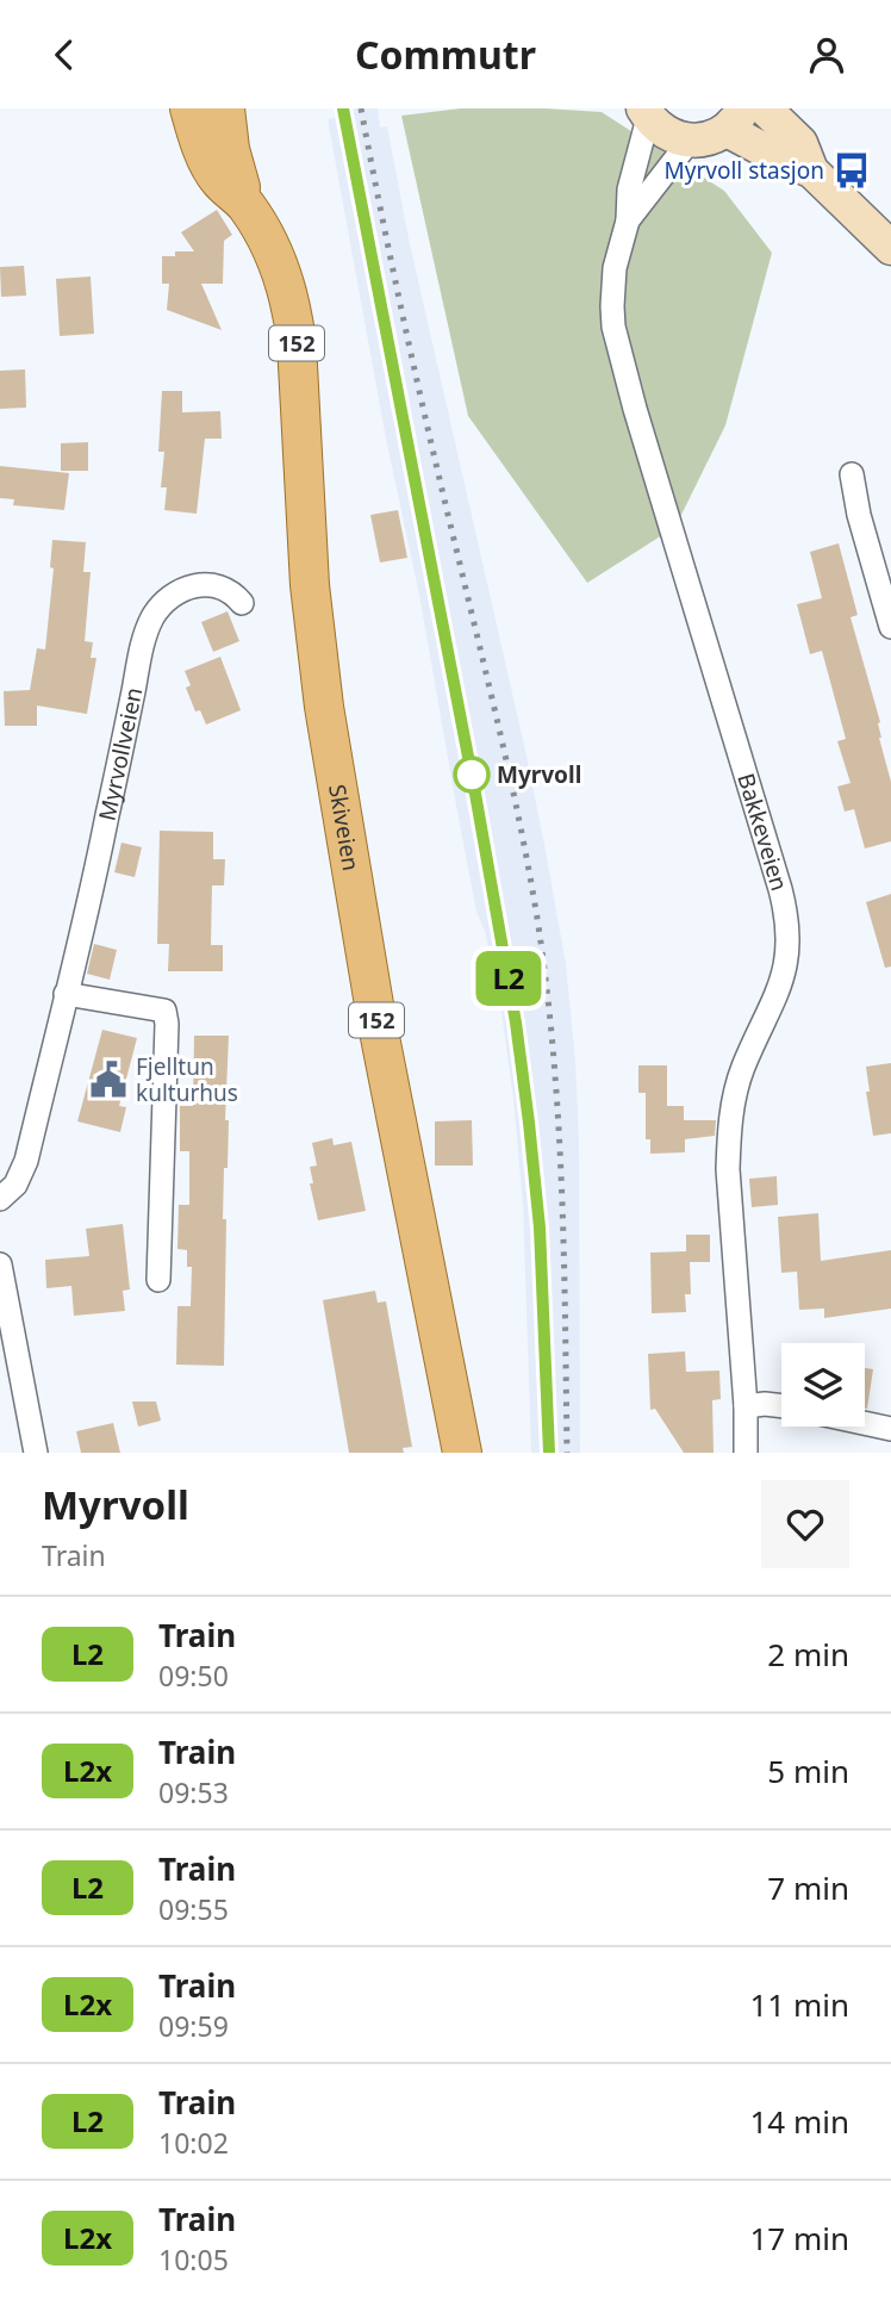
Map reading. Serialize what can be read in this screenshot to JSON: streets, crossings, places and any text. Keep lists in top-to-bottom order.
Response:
{
  "streets": {
    "main road": ["152", "Skiveien"],
    "street": ["Myrvollveien", "Bakkeveien"]
  },
  "places": {
    "bus stop": ["Myrvoll stasjon"],
    "other": ["Myrvoll"],
    "public building": ["Fjelltun kulturhus"]
  },
  "page": {
    "header": "Commutr",
    "on_map": "L2",
    "heading": ["Myrvoll", "Train"],
    "list": [
      {
        "mark": "L2",
        "name": "Train",
        "note": "09:50",
        "value": "2 min"
      },
      {
        "mark": "L2x",
        "name": "Train",
        "note": "09:53",
        "value": "5 min"
      },
      {
        "mark": "L2",
        "name": "Train",
        "note": "09:55",
        "value": "7 min"
      },
      {
        "mark": "L2x",
        "name": "Train",
        "note": "09:59",
        "value": "11 min"
      },
      {
        "mark": "L2",
        "name": "Train",
        "note": "10:02",
        "value": "14 min"
      },
      {
        "mark": "L2x",
        "name": "Train",
        "note": "10:05",
        "value": "17 min"
      }
    ]
  }
}
